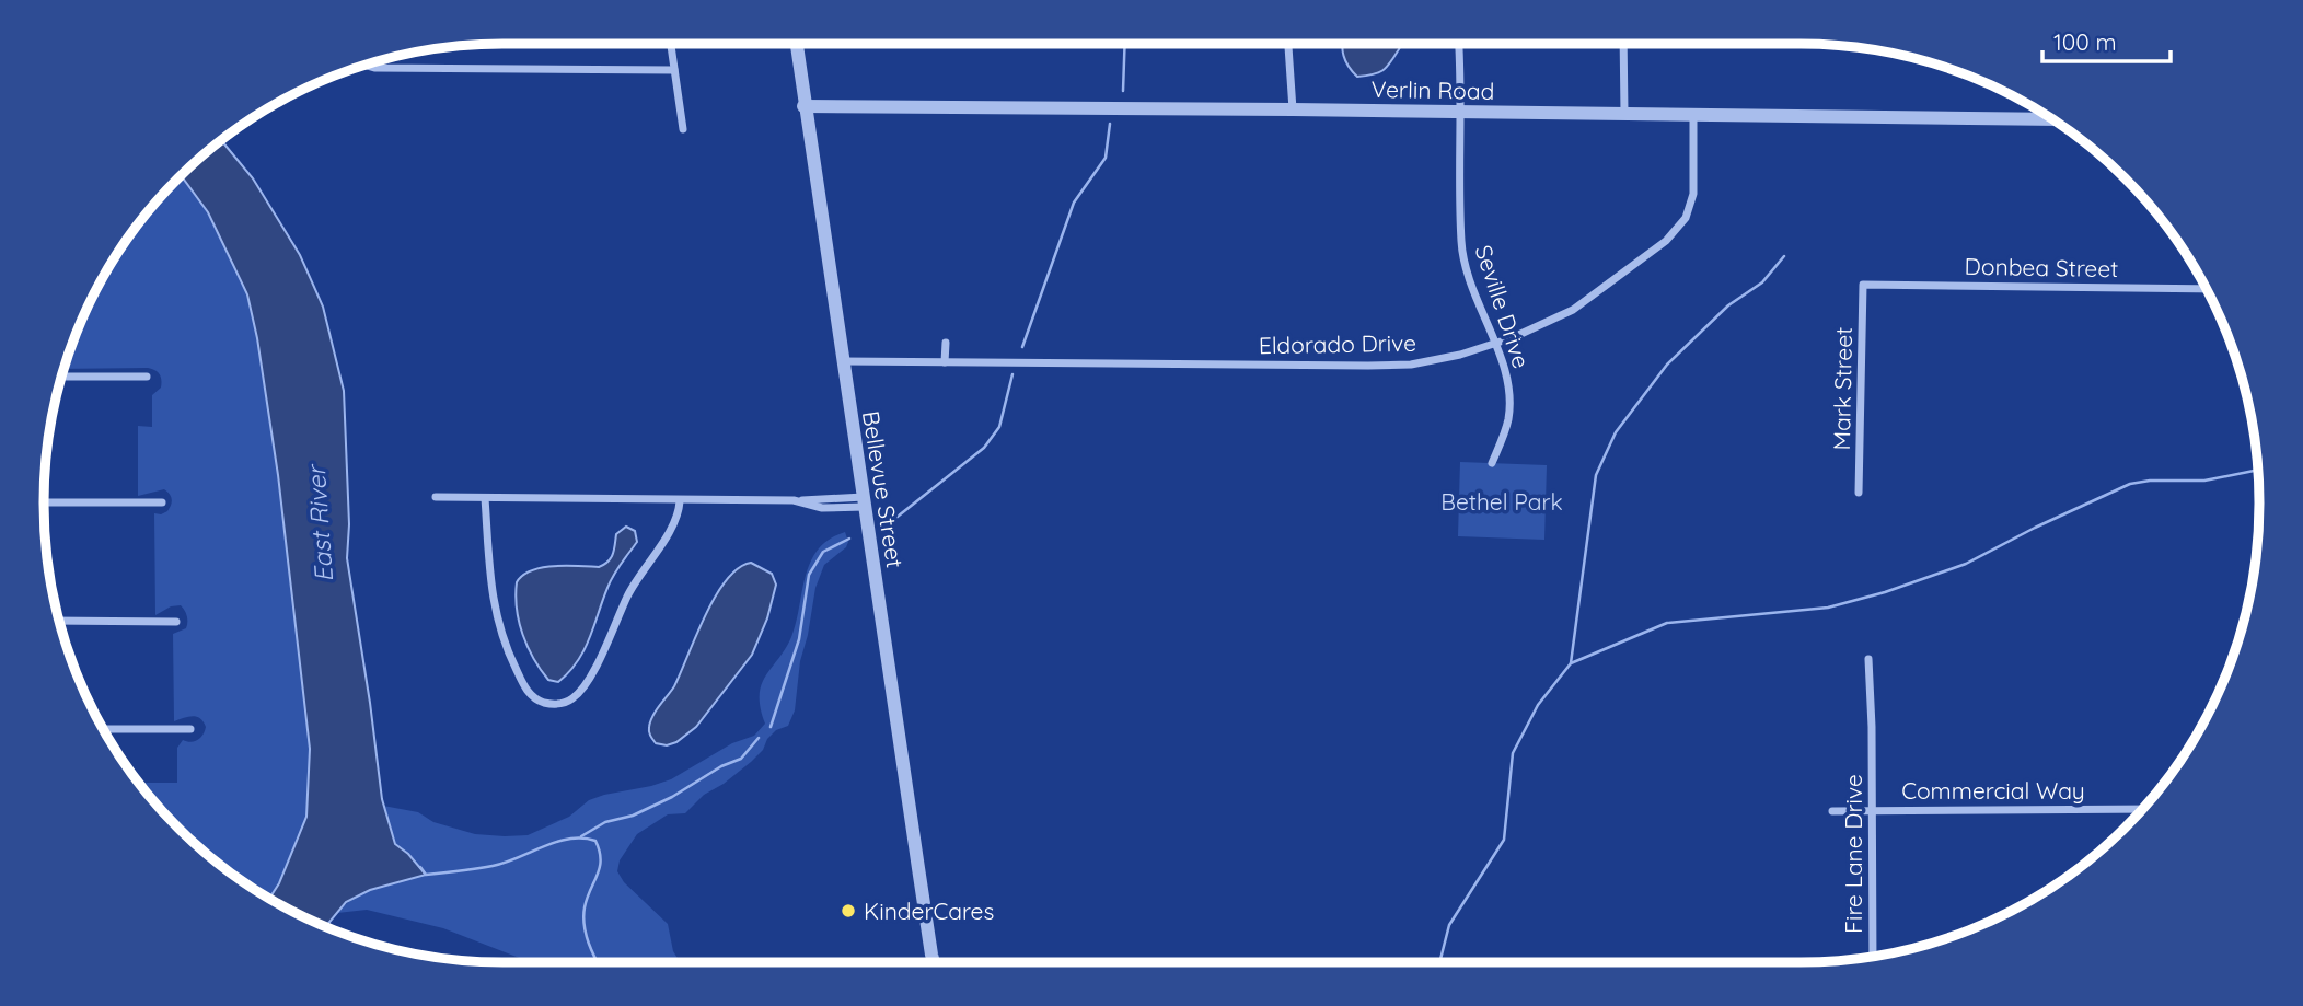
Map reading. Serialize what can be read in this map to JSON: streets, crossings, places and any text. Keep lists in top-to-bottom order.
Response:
{
  "streets": {
    "street": [
      "Verlin Road",
      "Donbea Street",
      "Seville Drive",
      "Eldorado Drive",
      "Mark Street",
      "Bellevue Street",
      "Commercial Way",
      "Fire Lane Drive"
    ]
  },
  "crossings": [
    ["Verlin Road", "Seville Drive"],
    ["Verlin Road", "Eldorado Drive"],
    ["Verlin Road", "Bellevue Street"],
    ["Donbea Street", "Mark Street"],
    ["Seville Drive", "Eldorado Drive"],
    ["Eldorado Drive", "Bellevue Street"],
    ["Commercial Way", "Fire Lane Drive"]
  ],
  "water": ["East River"],
  "parks": ["Bethel Park"],
  "places": ["KinderCares"],
  "scale_bar": "100 m"
}
